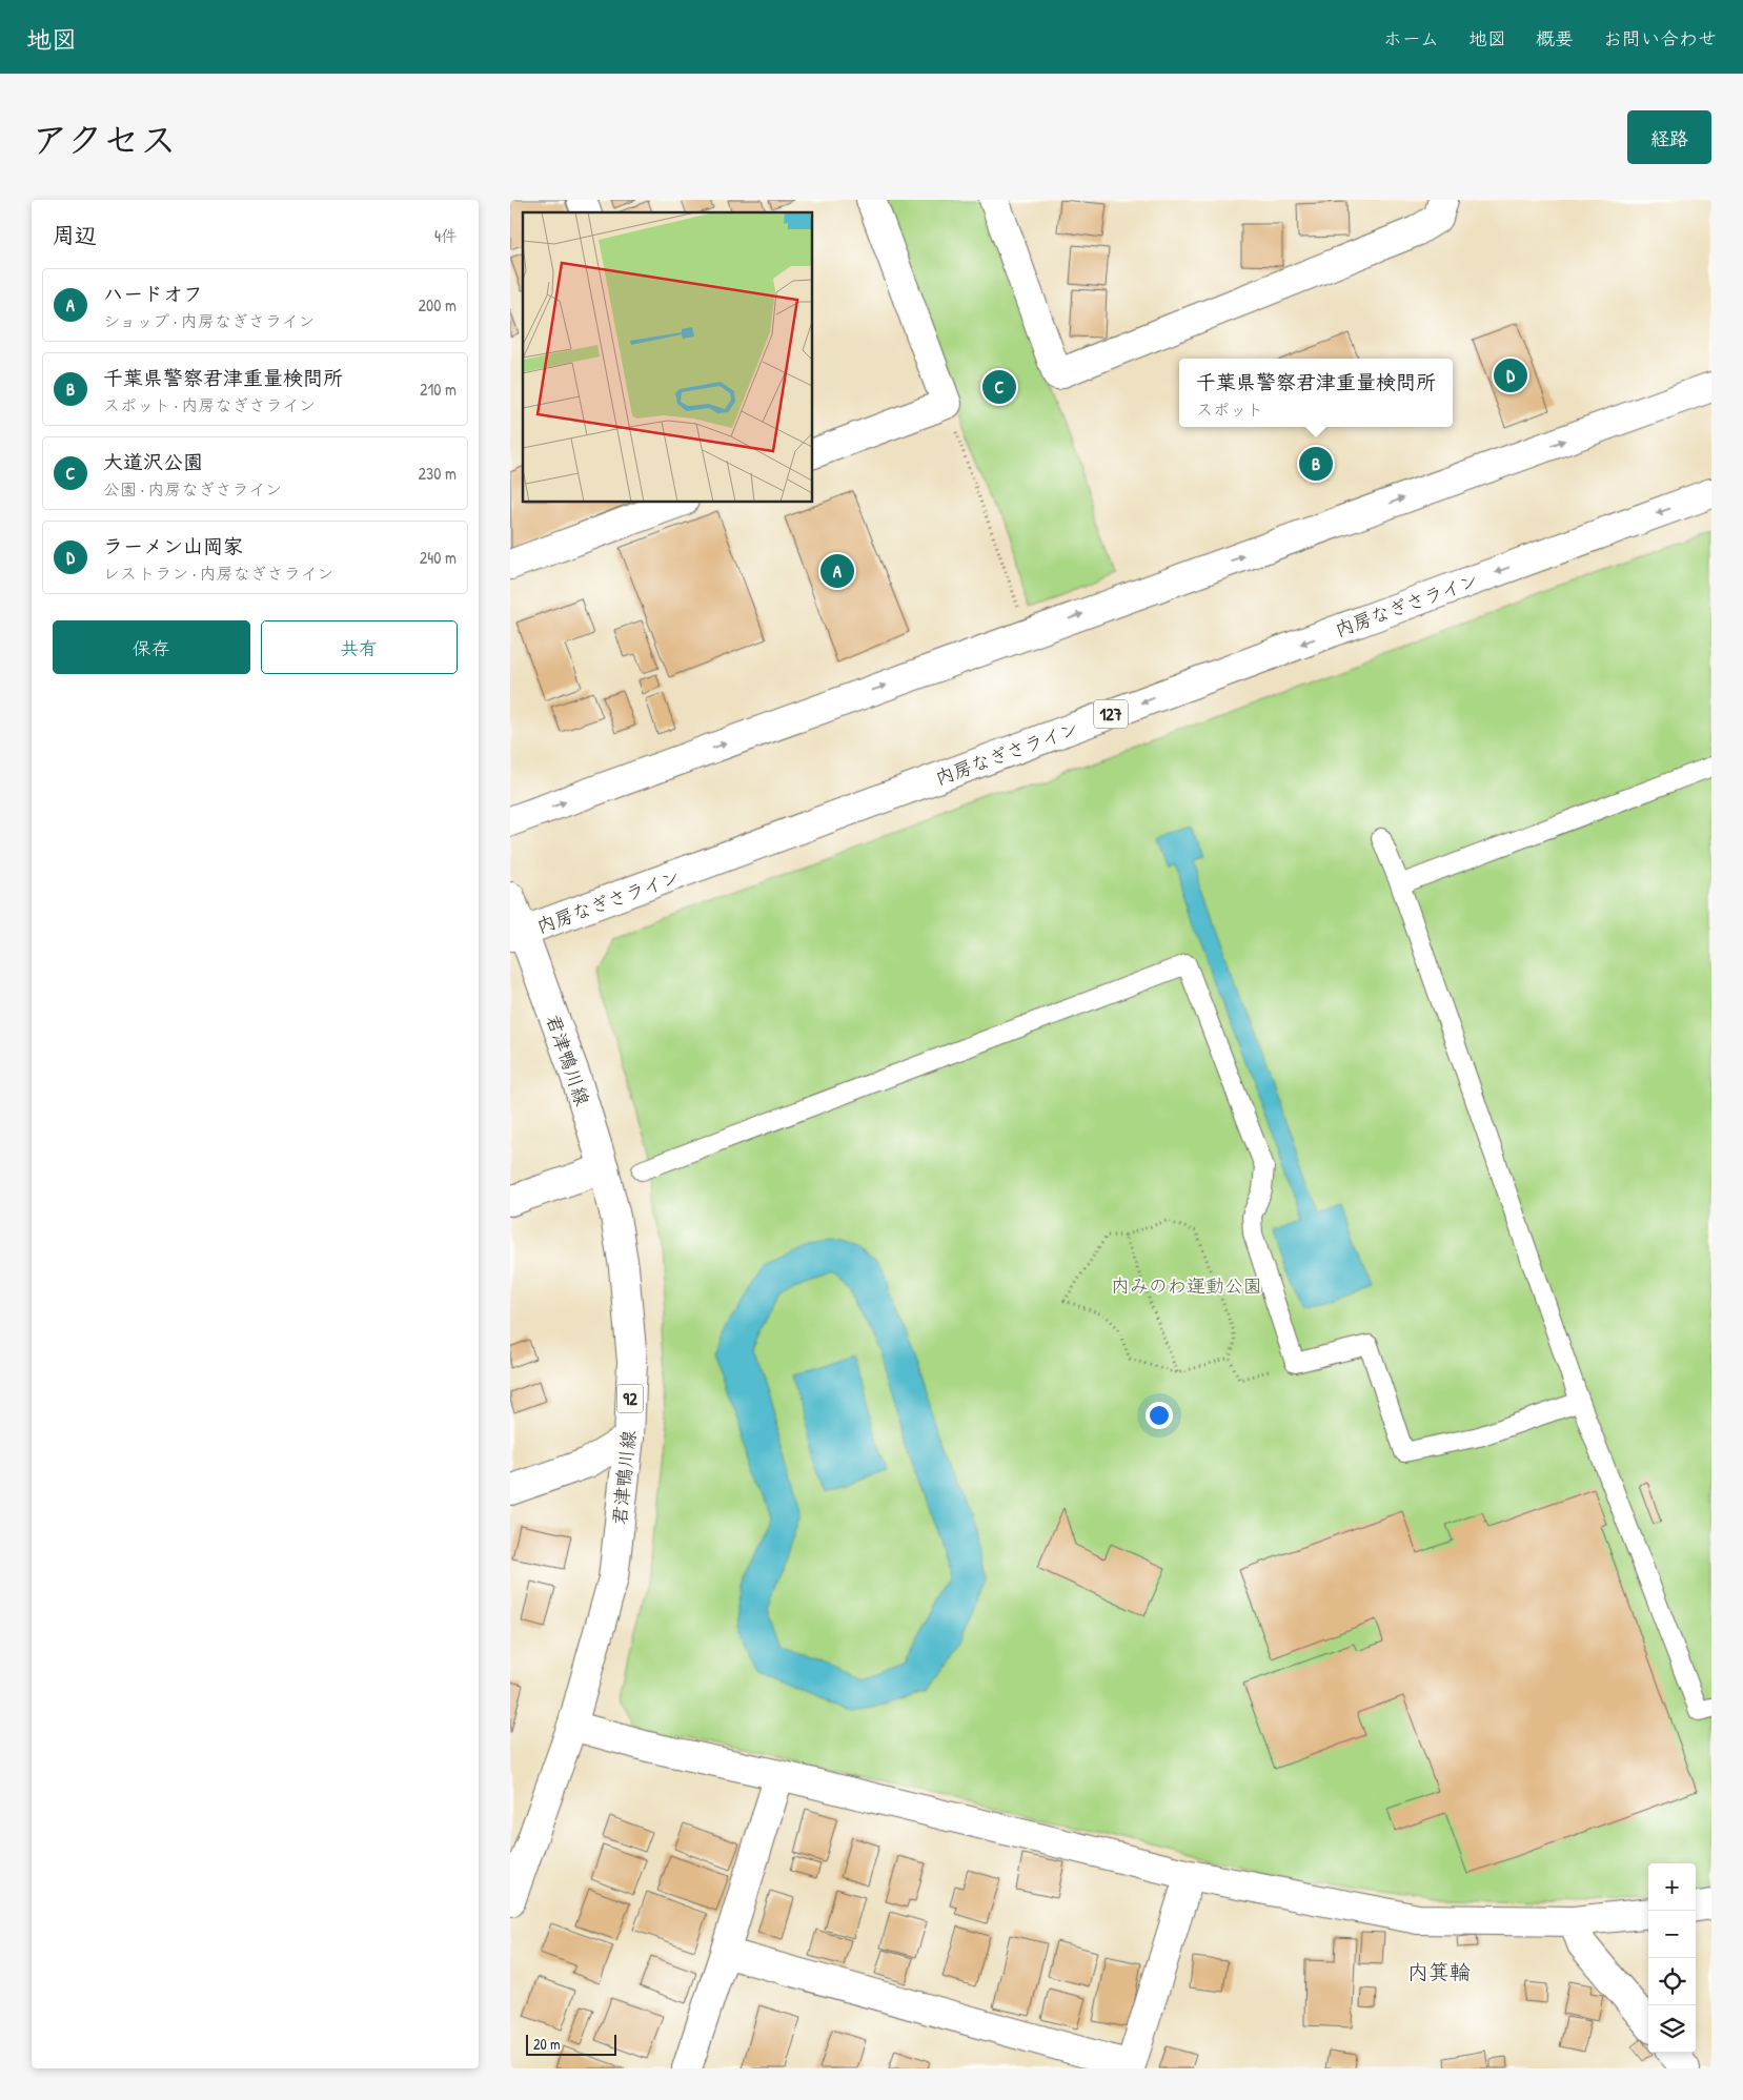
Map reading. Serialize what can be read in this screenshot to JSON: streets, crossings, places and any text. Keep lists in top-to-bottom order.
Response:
{
  "streets": {
    "main road": [
      "内房なぎさライン",
      "127",
      "君津鴨川線",
      "92"
    ]
  },
  "crossings": [
    ["内房なぎさライン", "君津鴨川線"]
  ],
  "districts": ["内箕輪"],
  "parks": ["内みのわ運動公園"],
  "scale_bar": "20 m",
  "page": {
    "header": "地図",
    "nav": [
      "ホーム",
      "地図",
      "概要",
      "お問い合わせ"
    ],
    "title": "アクセス",
    "buttons": [
      "経路",
      ["保存", "共有"]
    ],
    "heading": ["周辺", "4件"],
    "list": [
      {
        "mark": "A",
        "name": "ハードオフ",
        "note": "ショップ · 内房なぎさライン",
        "value": "200 m"
      },
      {
        "mark": "B",
        "name": "千葉県警察君津重量検問所",
        "note": "スポット · 内房なぎさライン",
        "value": "210 m"
      },
      {
        "mark": "C",
        "name": "大道沢公園",
        "note": "公園 · 内房なぎさライン",
        "value": "230 m"
      },
      {
        "mark": "D",
        "name": "ラーメン山岡家",
        "note": "レストラン · 内房なぎさライン",
        "value": "240 m"
      }
    ],
    "pins": [
      "D",
      "C",
      "B",
      "A"
    ],
    "popup": ["千葉県警察君津重量検問所", "スポット"],
    "map_buttons": ["+", "−"],
    "scale": "20 m"
  }
}
